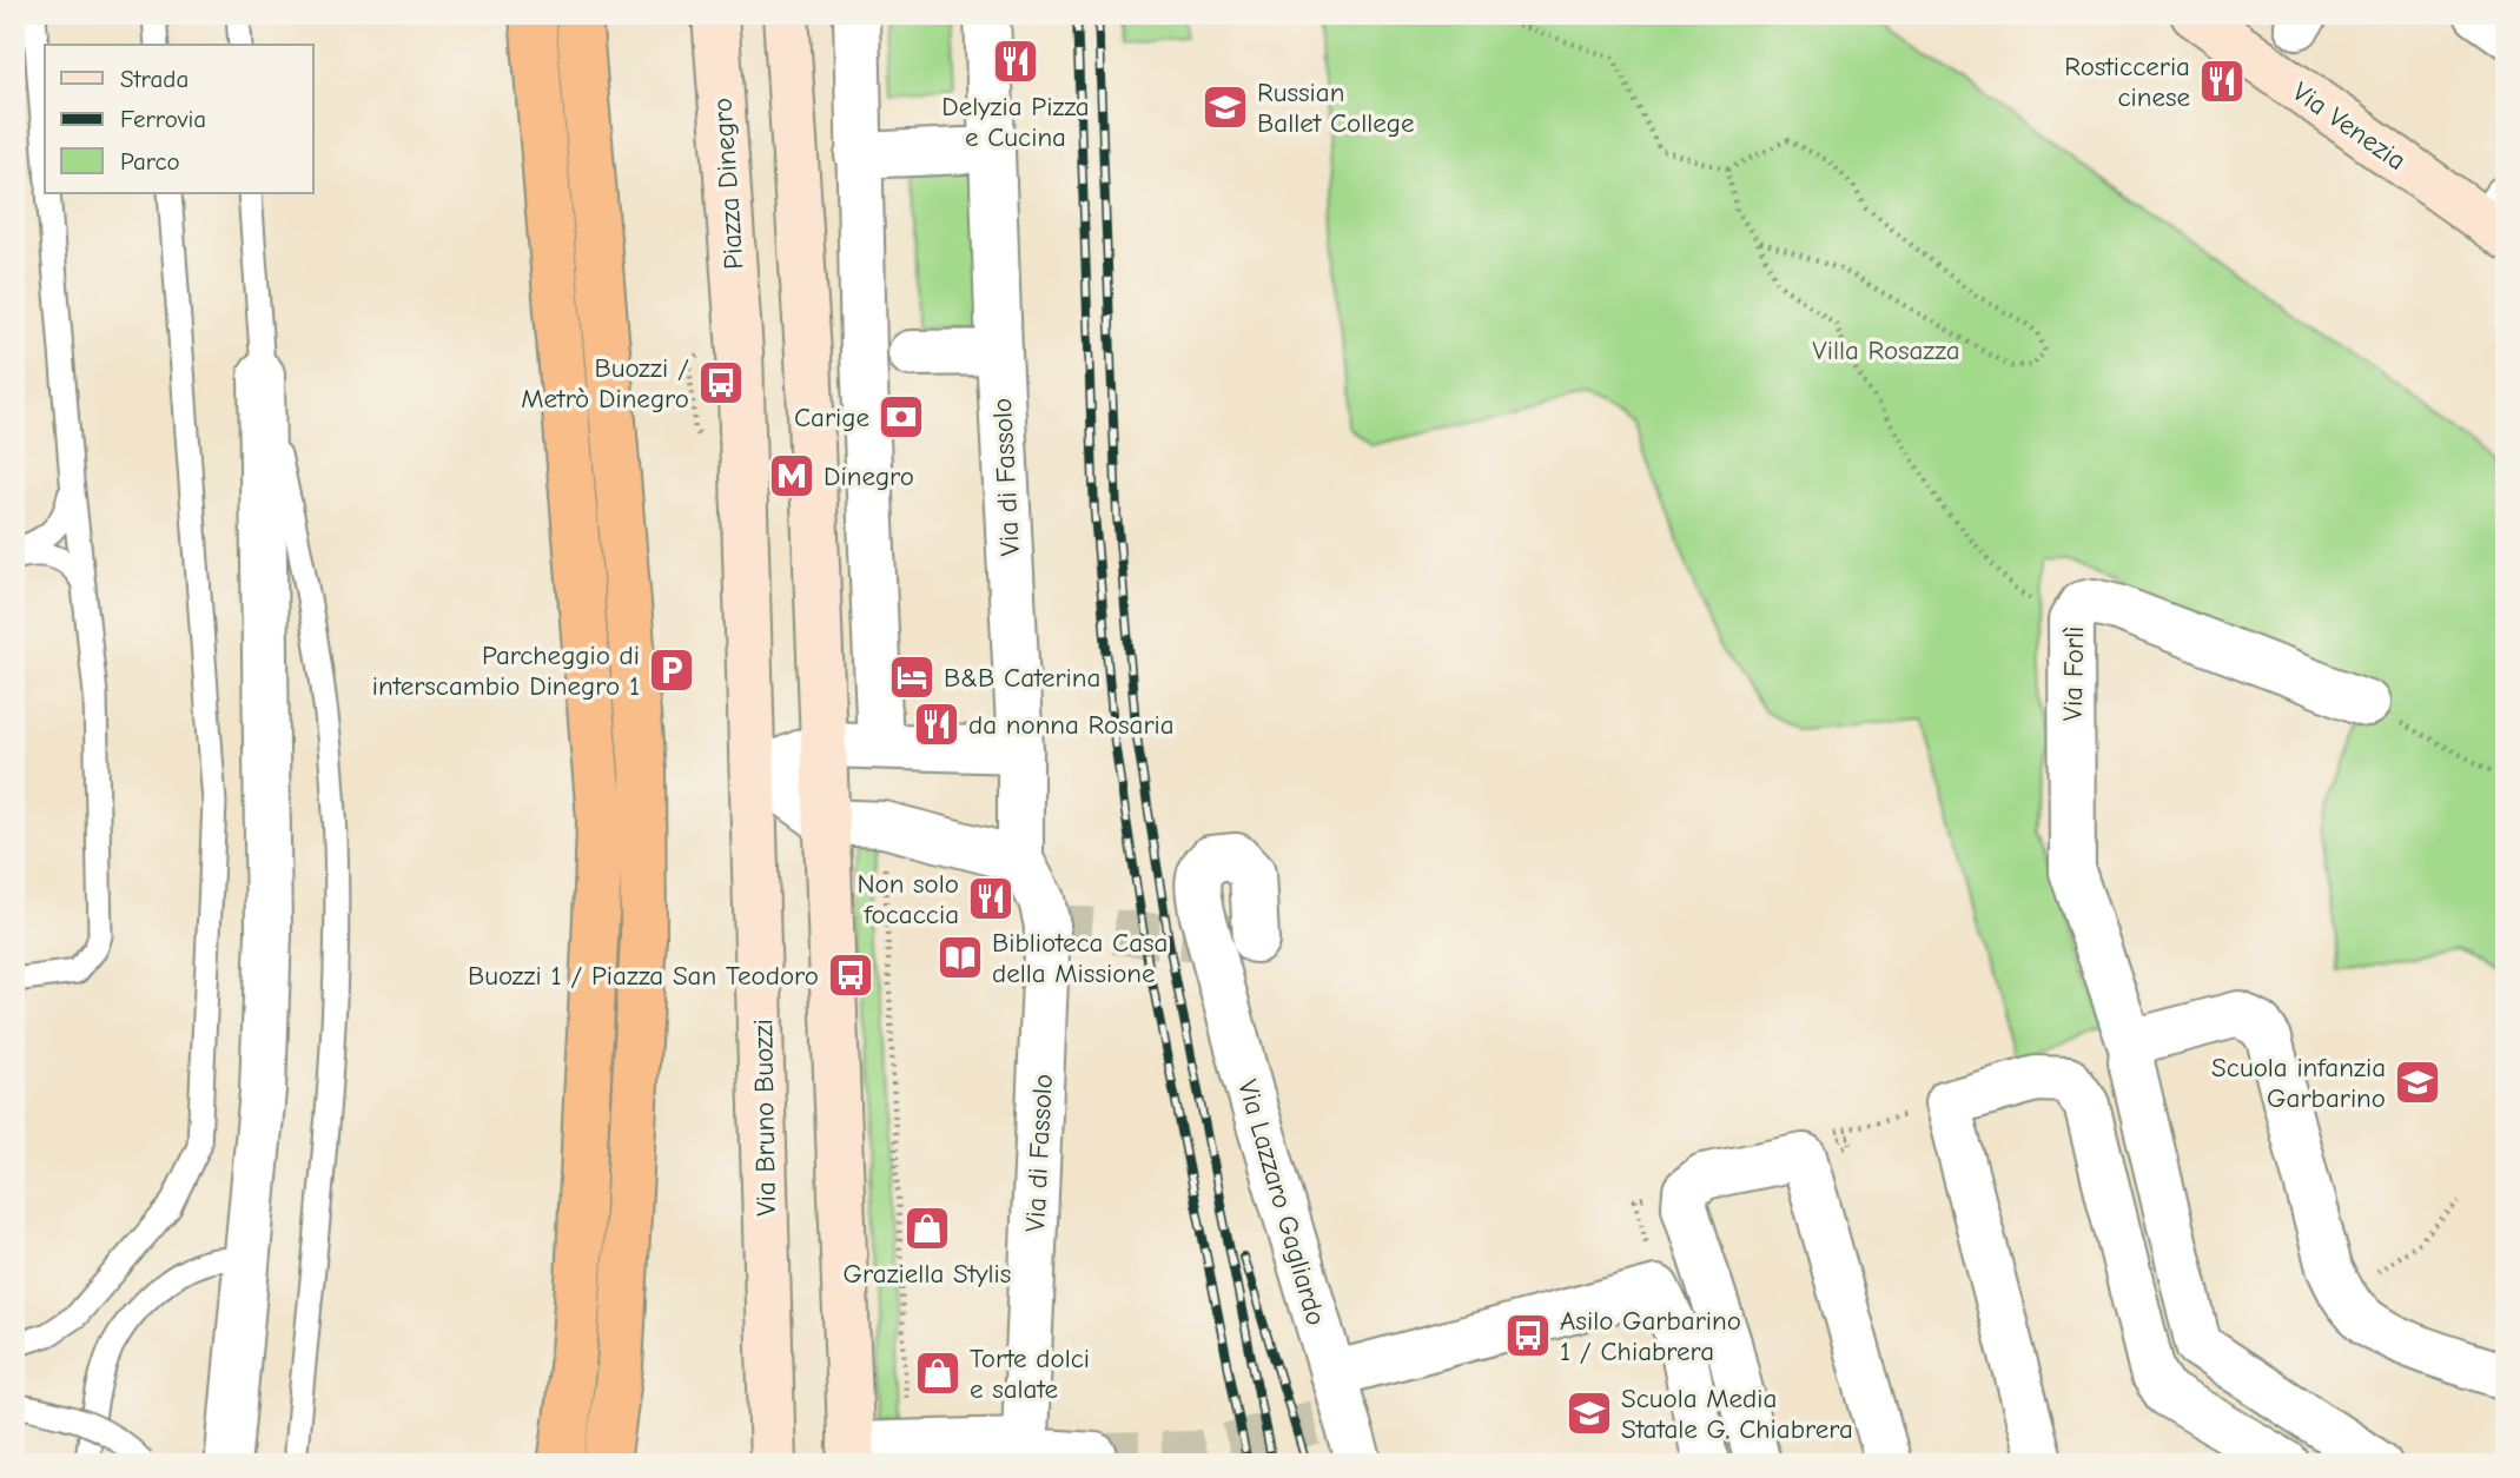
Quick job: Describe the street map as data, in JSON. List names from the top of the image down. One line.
{"streets":{"main road":["Via Venezia","Piazza Dinegro","Via Bruno Buozzi"],"street":["Via di Fassolo","Via Forlì","Via Lazzaro Gagliardo"]},"crossings":[["Piazza Dinegro","Via Bruno Buozzi"]],"parks":["Villa Rosazza"],"places":{"restaurant":["Delyzia Pizza e Cucina","Rosticceria cinese","da nonna Rosaria","Non solo focaccia"],"school or university":["Russian Ballet College","Scuola infanzia Garbarino","Scuola Media Statale G. Chiabrera"],"bus stop":["Buozzi / Metrò Dinegro","Buozzi 1 / Piazza San Teodoro","Asilo Garbarino 1 / Chiabrera"],"bank":["Carige"],"metro station":["Dinegro"],"parking":["Parcheggio di interscambio Dinegro 1"],"hotel":["B&B Caterina"],"library":["Biblioteca Casa della Missione"],"shop":["Graziella Stylis","Torte dolci e salate"]},"legend":["Strada","Ferrovia","Parco"]}
